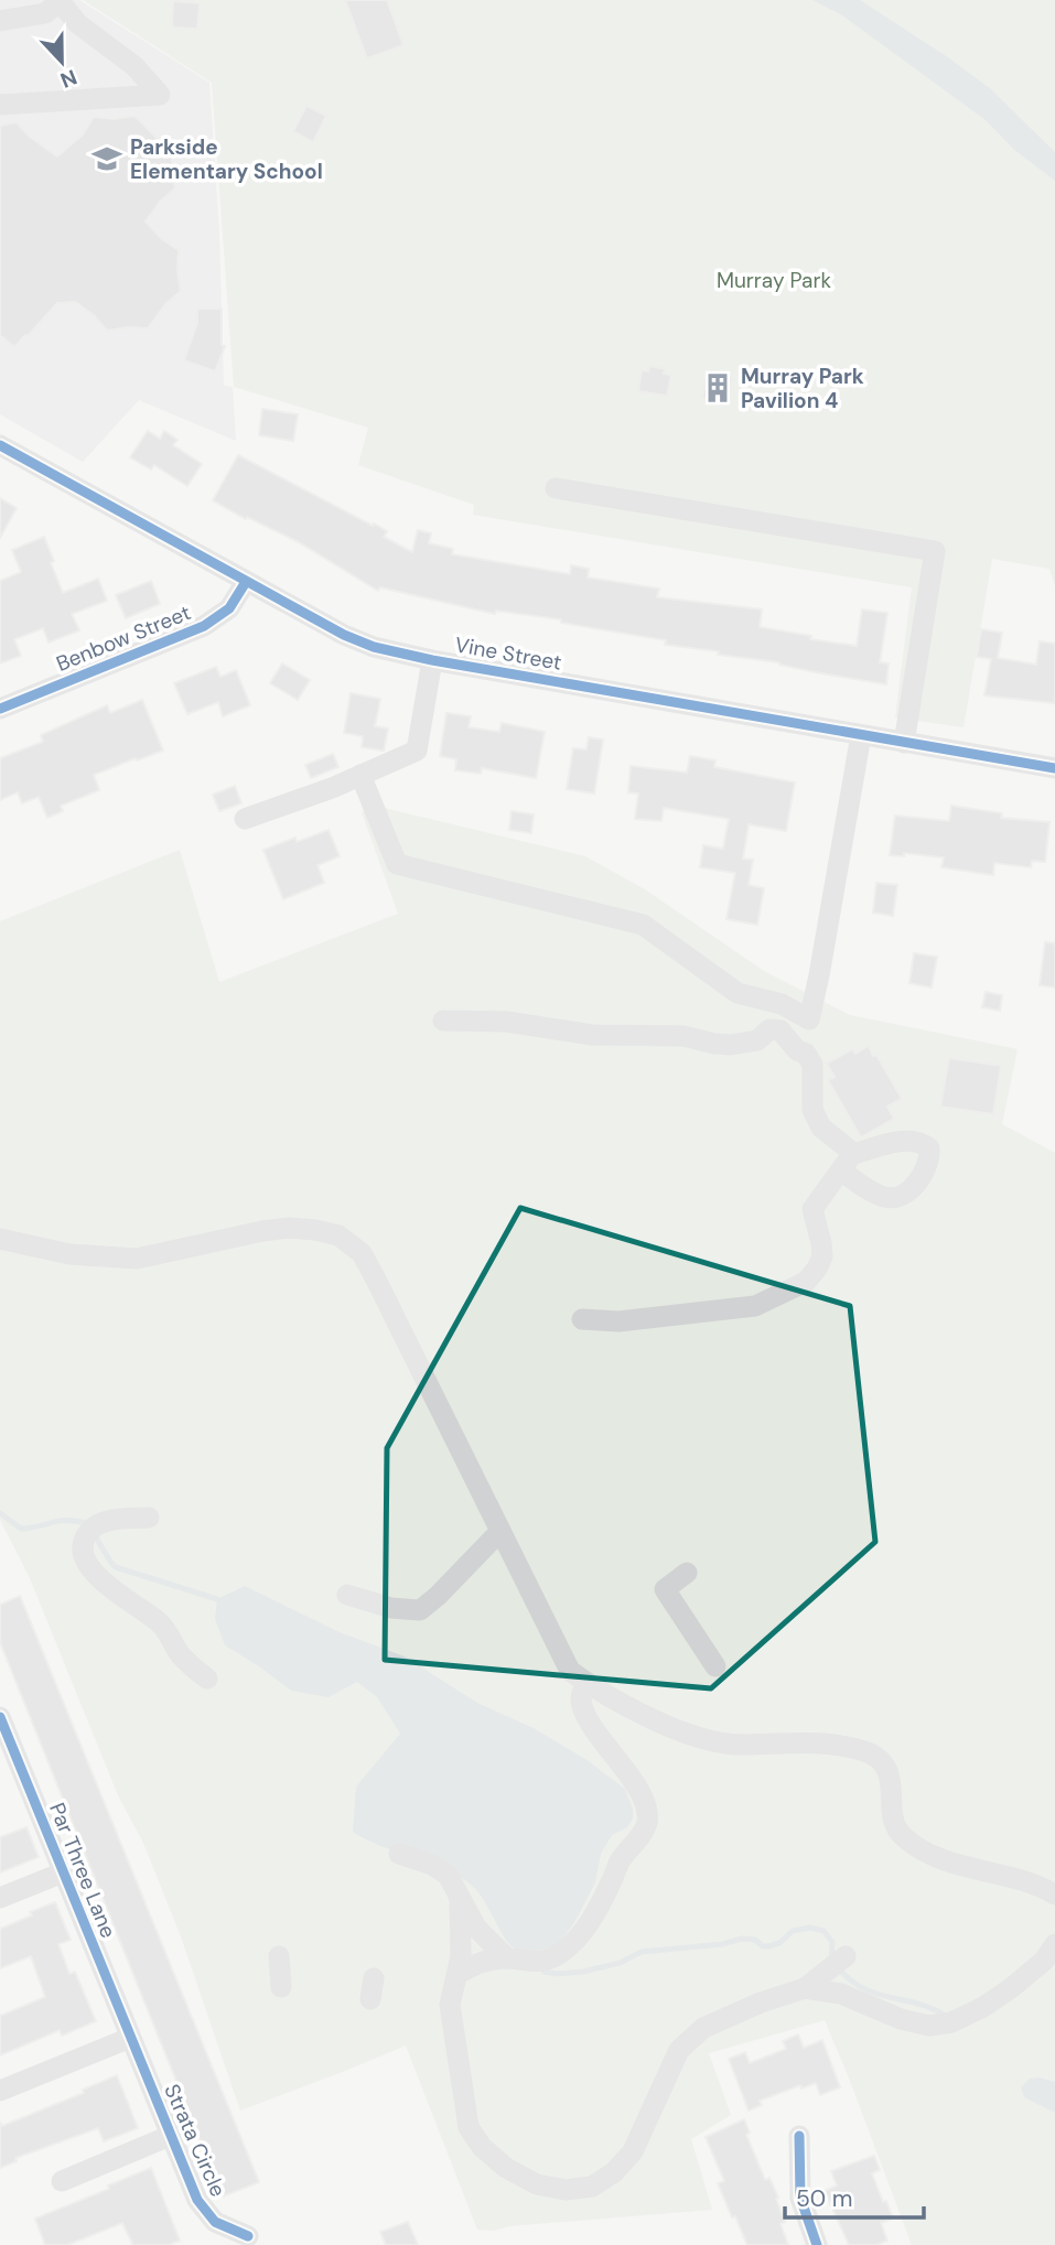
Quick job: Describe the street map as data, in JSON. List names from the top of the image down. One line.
{"streets":{"street":["Benbow Street","Vine Street","Par Three Lane","Strata Circle"]},"crossings":[["Benbow Street","Vine Street"],["Par Three Lane","Strata Circle"]],"parks":["Murray Park"],"places":{"school or university":["Parkside Elementary School"],"building":["Murray Park Pavilion 4"]},"scale_bar":"50 m","north":"bottom"}
